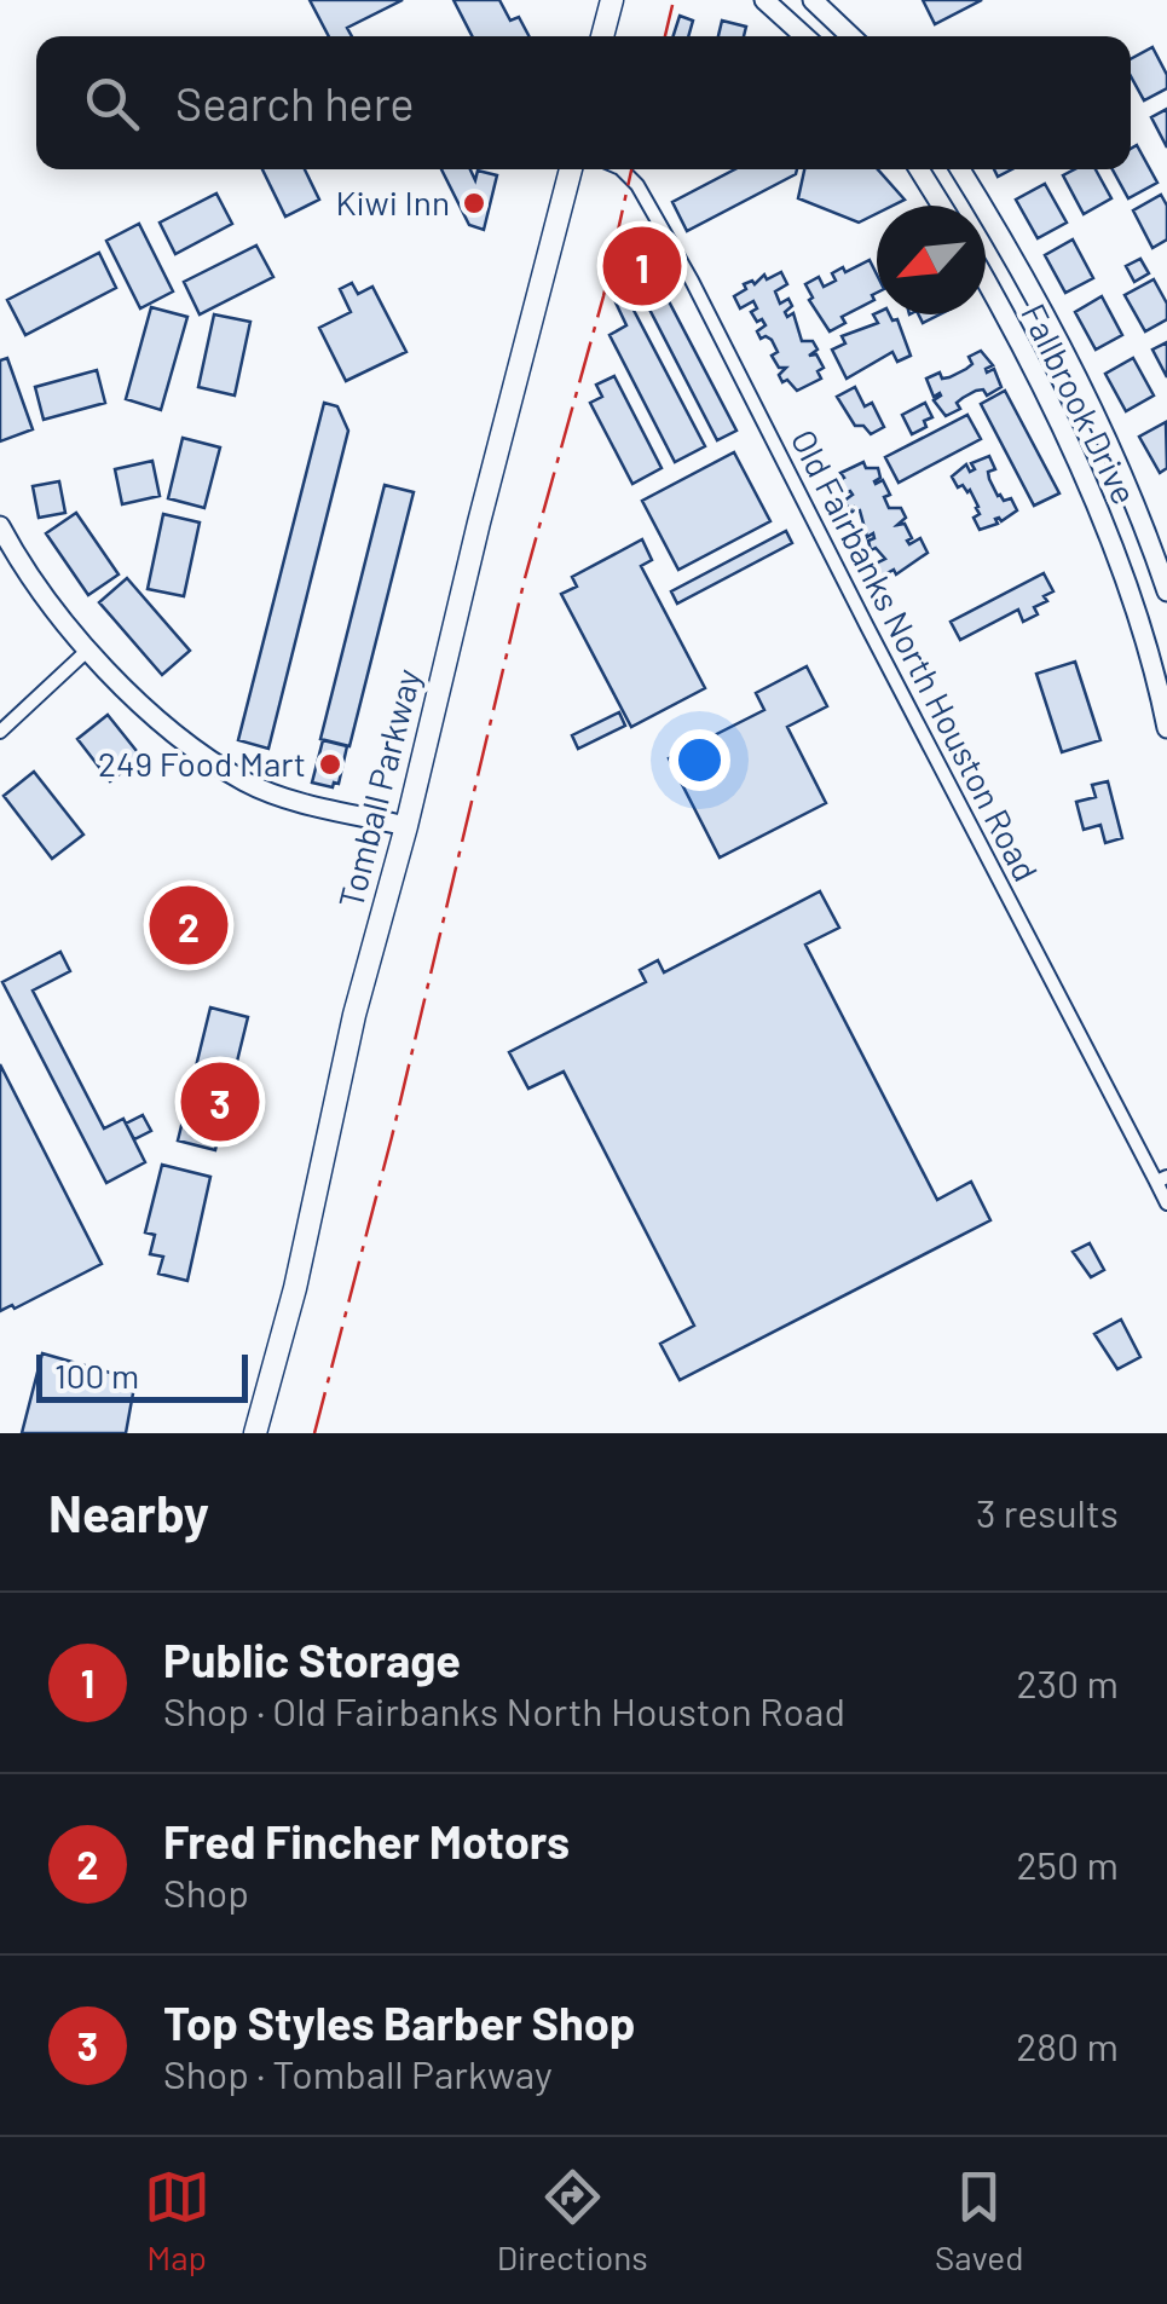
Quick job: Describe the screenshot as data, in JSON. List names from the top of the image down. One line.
{"streets":{"main road":["Fallbrook Drive","Tomball Parkway"],"street":["Old Fairbanks North Houston Road"]},"places":["Kiwi Inn","249 Food Mart"],"scale_bar":"100 m","north":"bottom left","page":{"search":"Search here","pins":["1","2","3"],"scale":"100 m","heading":["Nearby","3 results"],"list":[{"mark":"1","name":"Public Storage","note":"Shop · Old Fairbanks North Houston Road","value":"230 m"},{"mark":"2","name":"Fred Fincher Motors","note":"Shop","value":"250 m"},{"mark":"3","name":"Top Styles Barber Shop","note":"Shop · Tomball Parkway","value":"280 m"}],"nav":["Map","Directions","Saved"]}}
